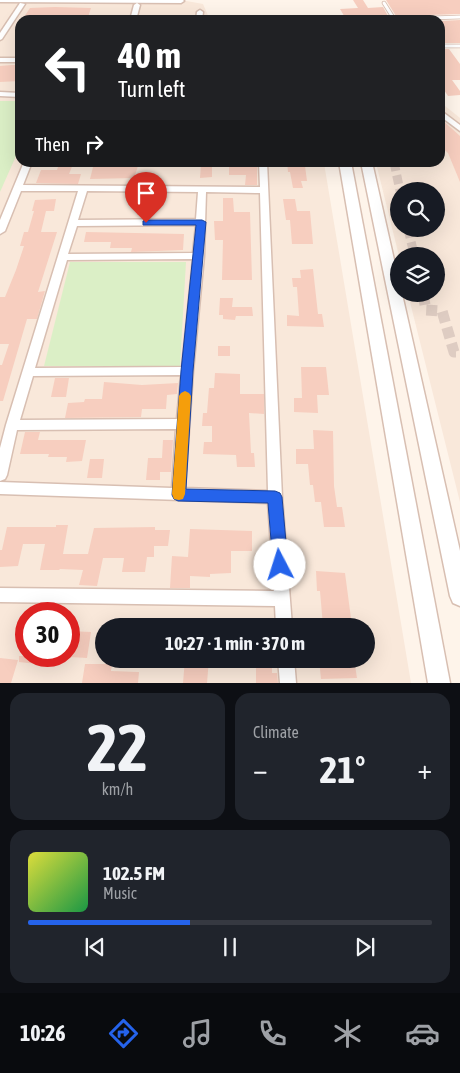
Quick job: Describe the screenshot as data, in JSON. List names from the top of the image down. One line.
{"page":{"turn":["40 m","Turn left"],"then":"Then","limit":"30","trip":"10:27 · 1 min · 370 m","tile":[["22","km/h"],"Climate"],"heat":["−","21°","+"],"song":["102.5 FM","Music"],"tabs":"10:26"}}
